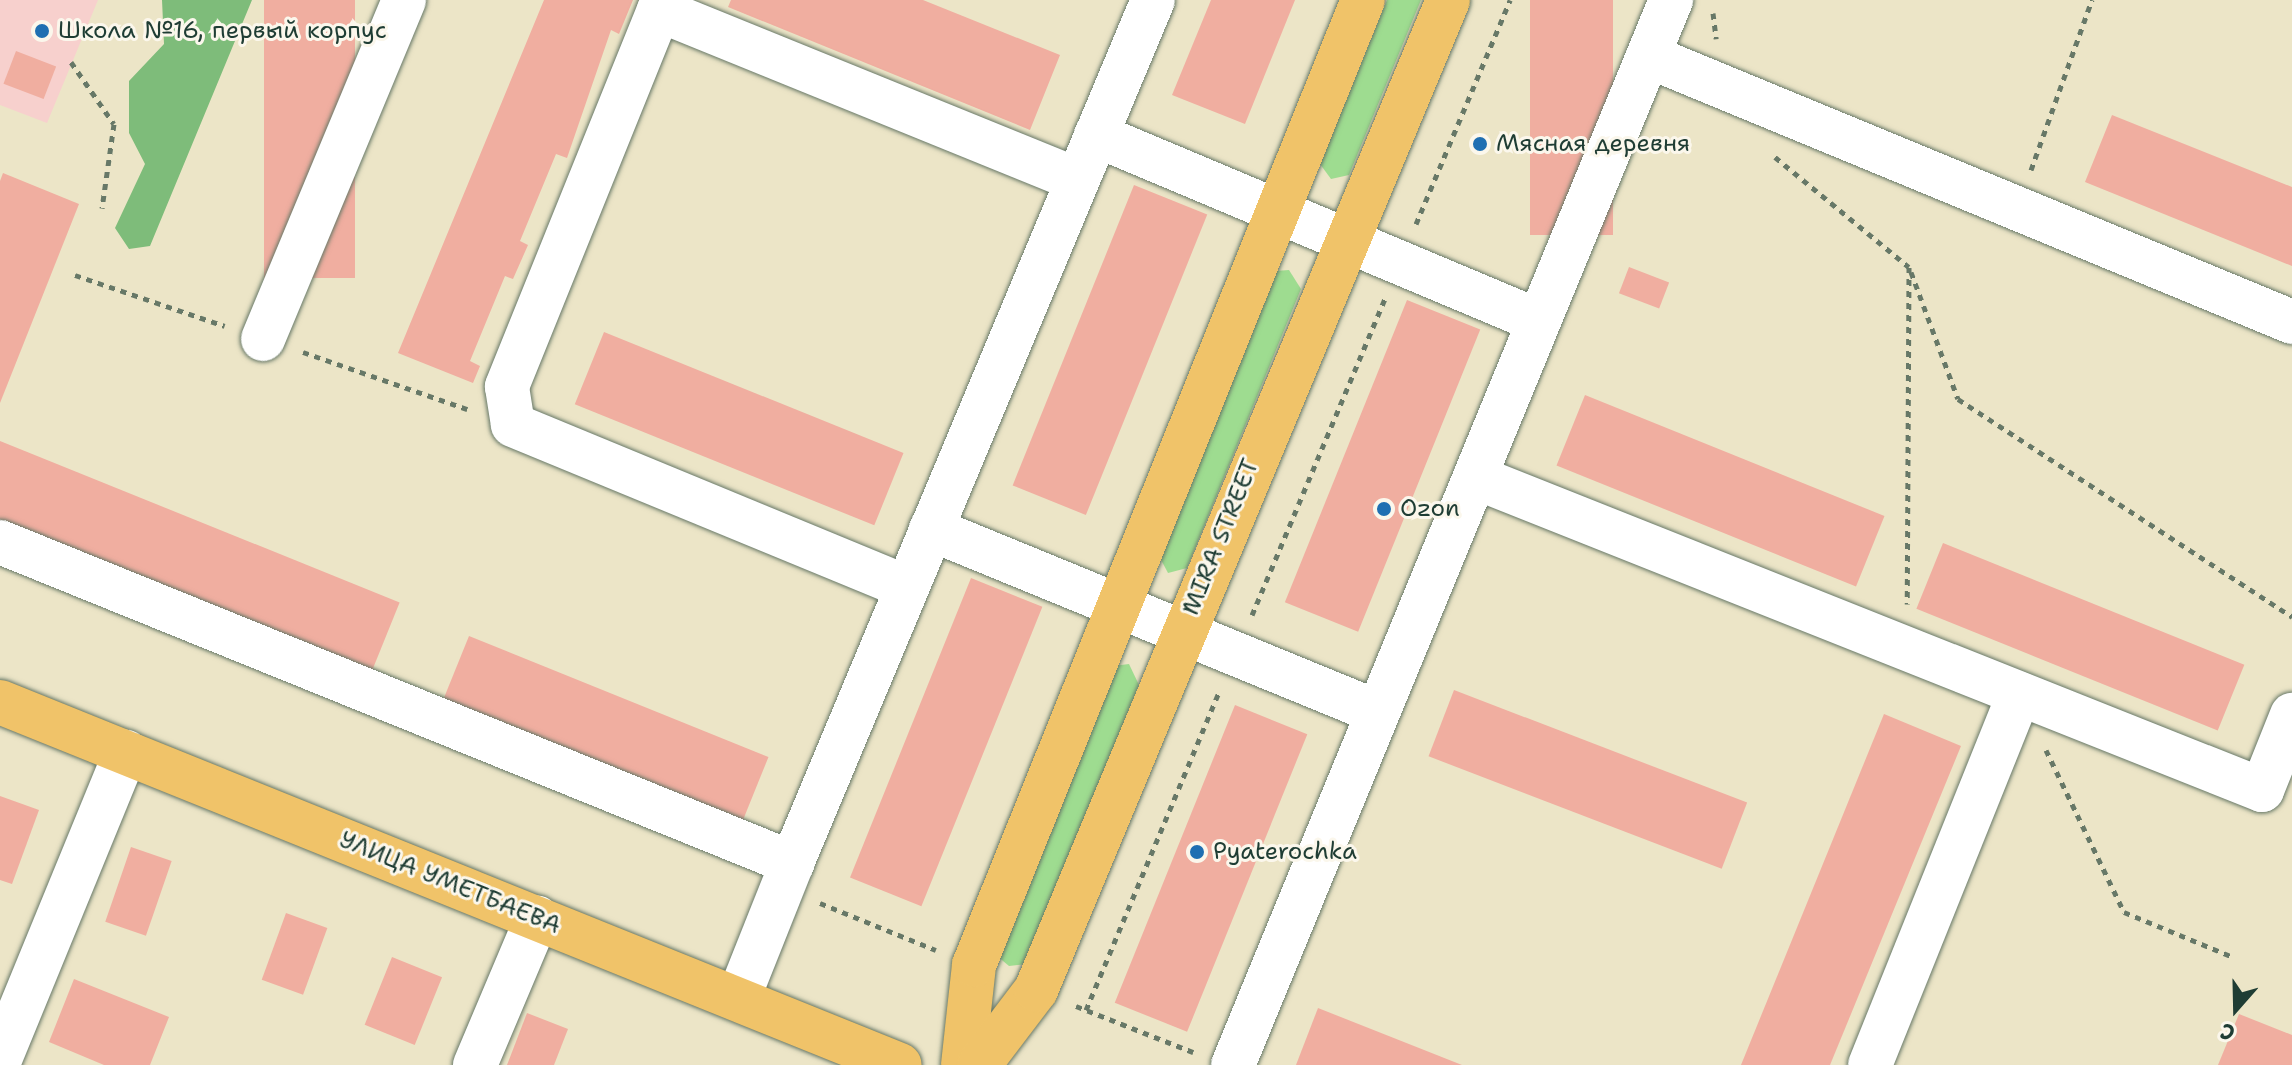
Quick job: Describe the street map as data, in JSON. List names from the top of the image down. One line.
{"streets":{"main road":["MIRA STREET","УЛИЦА УМЕТБАЕВА"]},"places":["Школа №16, первый корпус","Мясная деревня","Ozon","Pyaterochka"],"north":"bottom"}
